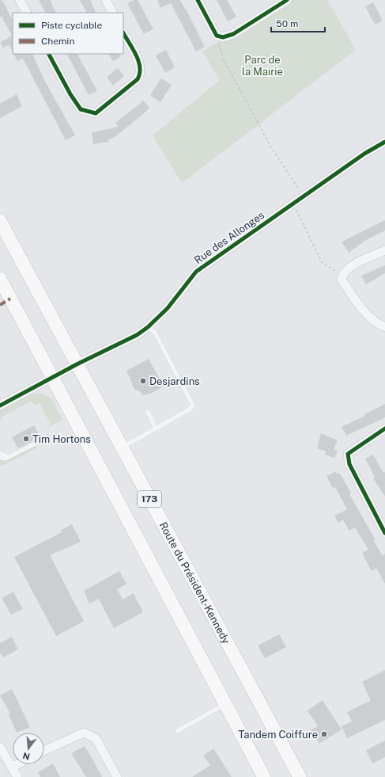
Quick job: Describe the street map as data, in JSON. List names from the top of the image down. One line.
{"streets":{"main road":["173","Route du Président-Kennedy"],"street":["Rue des Allonges"]},"crossings":[["Rue des Allonges","173"],["Rue des Allonges","Route du Président-Kennedy"]],"parks":["Parc de la Mairie"],"places":["Desjardins","Tim Hortons","Tandem Coiffure"],"legend":["Piste cyclable","Chemin"],"scale_bar":"50 m","north":"bottom"}
